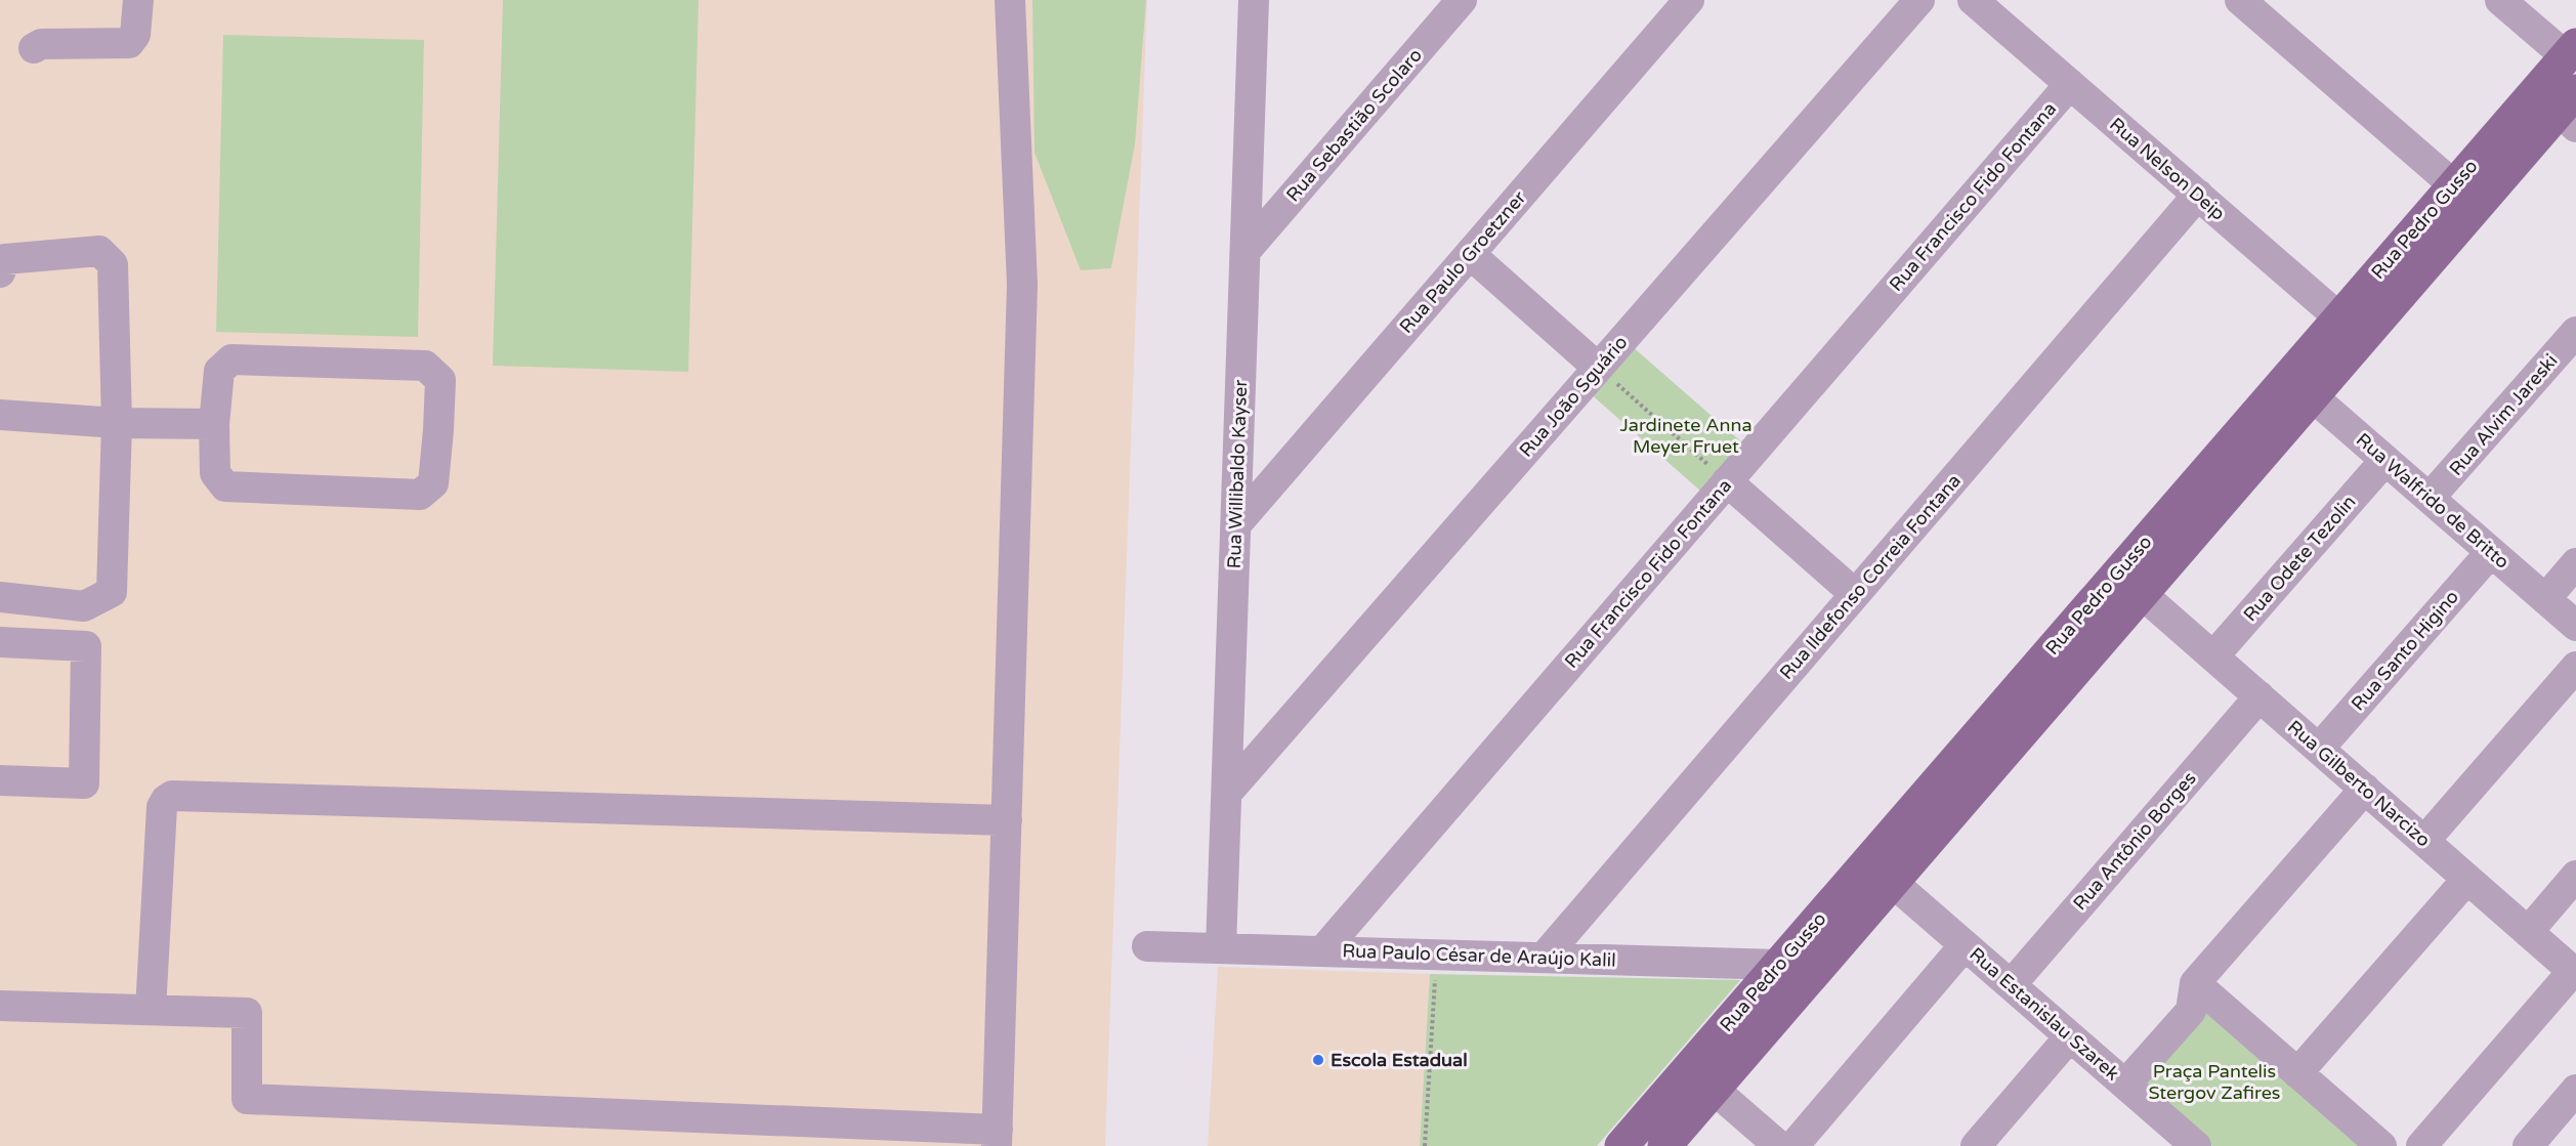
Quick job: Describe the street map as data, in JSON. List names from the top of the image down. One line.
{"streets":{"main road":["Rua Pedro Gusso"],"street":["Rua Sebastião Scolaro","Rua Nelson Deip","Rua Francisco Fido Fontana","Rua Paulo Groetzner","Rua João Sguário","Rua Alvim Jareski","Rua Willibaldo Kayser","Rua Walfrido de Britto","Rua Odete Tezolin","Rua Ildefonso Correia Fontana","Rua Santo Higino","Rua Gilberto Narcizo","Rua Antônio Borges","Rua Paulo César de Araújo Kalil","Rua Estanislau Szarek"]},"crossings":[["Rua Sebastião Scolaro","Rua Willibaldo Kayser"],["Rua Nelson Deip","Rua Francisco Fido Fontana"],["Rua Nelson Deip","Rua Pedro Gusso"],["Rua Nelson Deip","Rua Ildefonso Correia Fontana"],["Rua Francisco Fido Fontana","Rua Paulo César de Araújo Kalil"],["Rua Pedro Gusso","Rua Walfrido de Britto"],["Rua Pedro Gusso","Rua Gilberto Narcizo"],["Rua Pedro Gusso","Rua Paulo César de Araújo Kalil"],["Rua Pedro Gusso","Rua Estanislau Szarek"],["Rua Paulo Groetzner","Rua Willibaldo Kayser"],["Rua João Sguário","Rua Willibaldo Kayser"],["Rua Alvim Jareski","Rua Walfrido de Britto"],["Rua Willibaldo Kayser","Rua Paulo César de Araújo Kalil"],["Rua Walfrido de Britto","Rua Odete Tezolin"],["Rua Walfrido de Britto","Rua Santo Higino"],["Rua Odete Tezolin","Rua Gilberto Narcizo"],["Rua Ildefonso Correia Fontana","Rua Paulo César de Araújo Kalil"],["Rua Santo Higino","Rua Gilberto Narcizo"],["Rua Gilberto Narcizo","Rua Antônio Borges"],["Rua Antônio Borges","Rua Estanislau Szarek"]],"parks":["Jardinete Anna Meyer Fruet","Praça Pantelis Stergov Zafires"],"places":["Escola Estadual"]}
